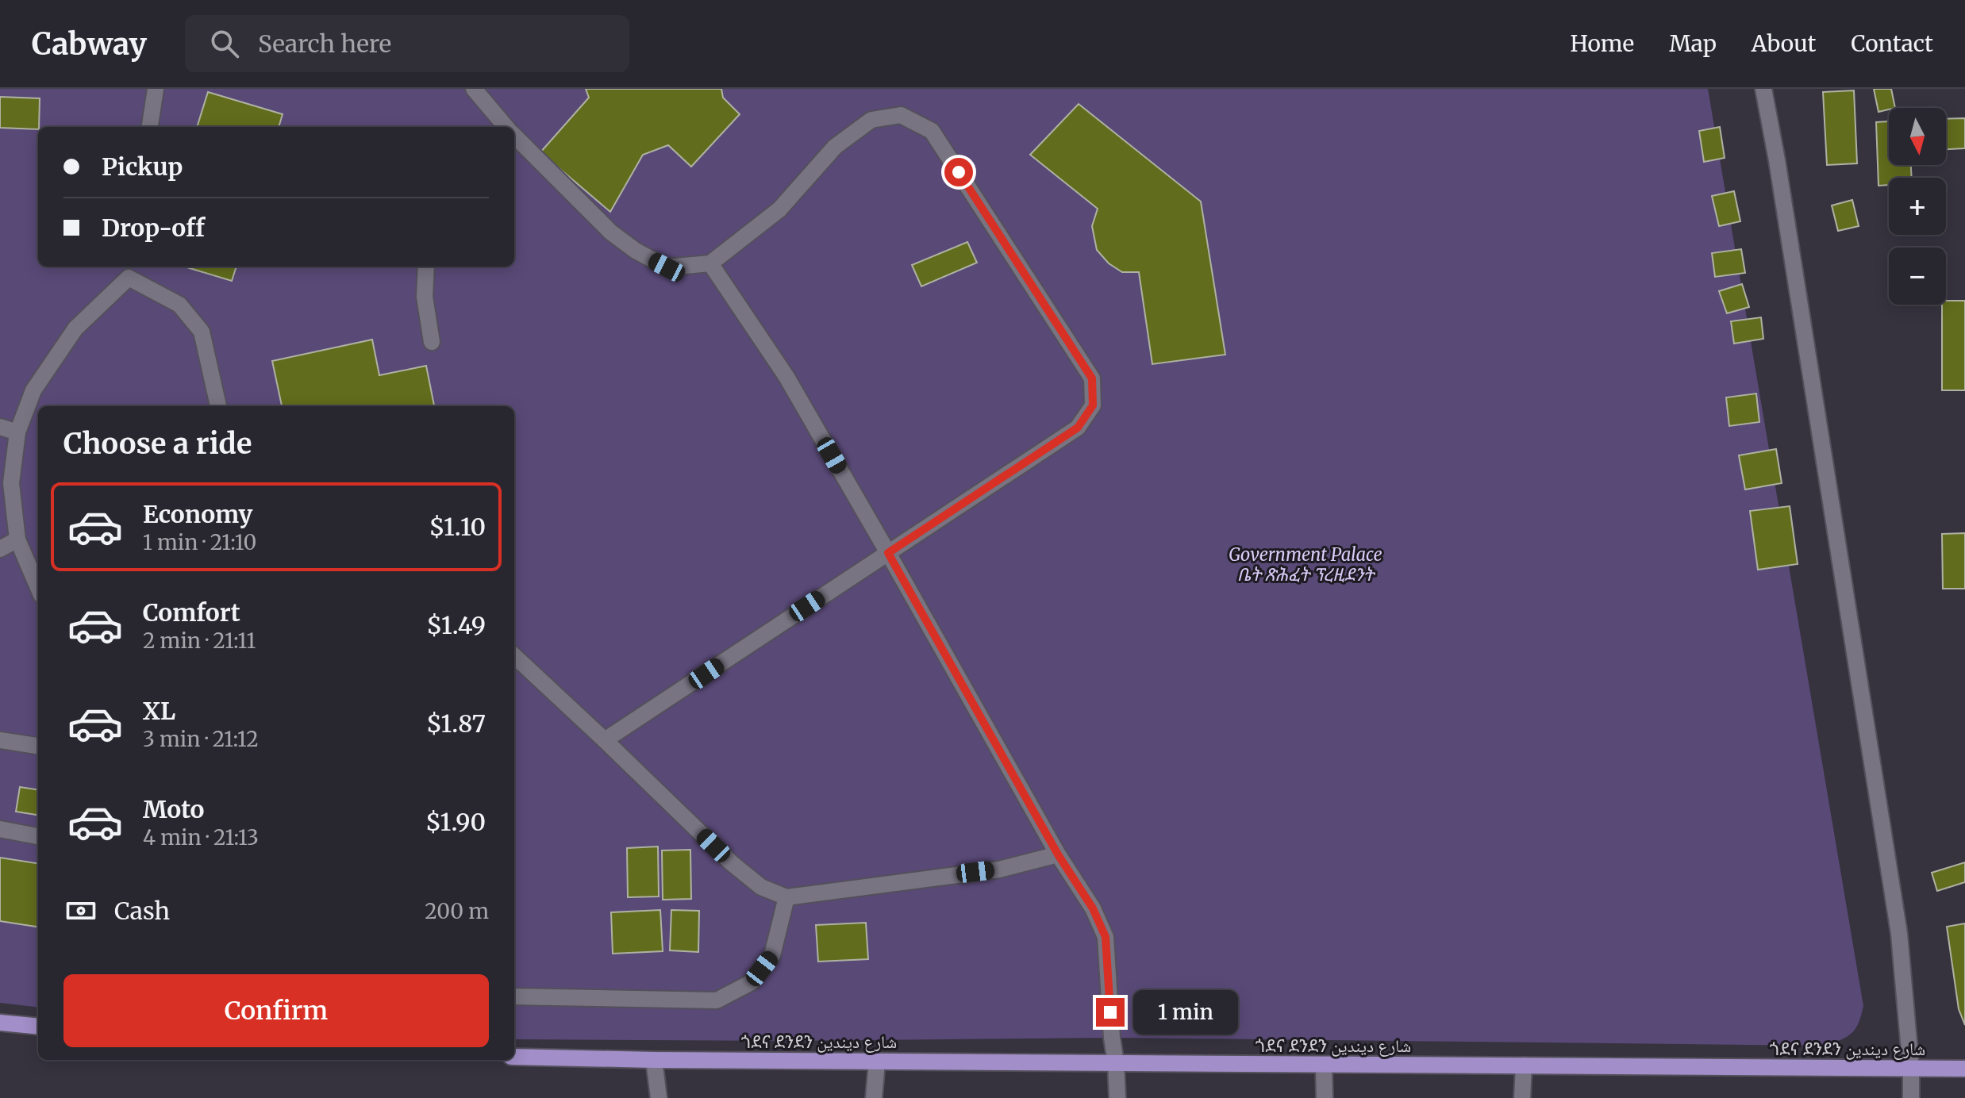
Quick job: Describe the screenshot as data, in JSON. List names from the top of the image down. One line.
{"streets":{"main road":["ጎደና ደንደን شارع ديندين"]},"parks":["Government Palace ቤት ጽሕፈት ፕረዚደንት"],"north":"bottom","page":{"header":"Cabway","search":"Search here","nav":["Home","Map","About","Contact"],"map_buttons":["+","−"],"banner":["Pickup","Drop-off"],"heading":"Choose a ride","list":[{"name":"Economy","note":"1 min · 21:10","value":"$1.10"},{"name":"Comfort","note":"2 min · 21:11","value":"$1.49"},{"name":"XL","note":"3 min · 21:12","value":"$1.87"},{"name":"Moto","note":"4 min · 21:13","value":"$1.90"}],"pay":["Cash","200 m"],"buttons":"Confirm","bubble":"1 min"}}
